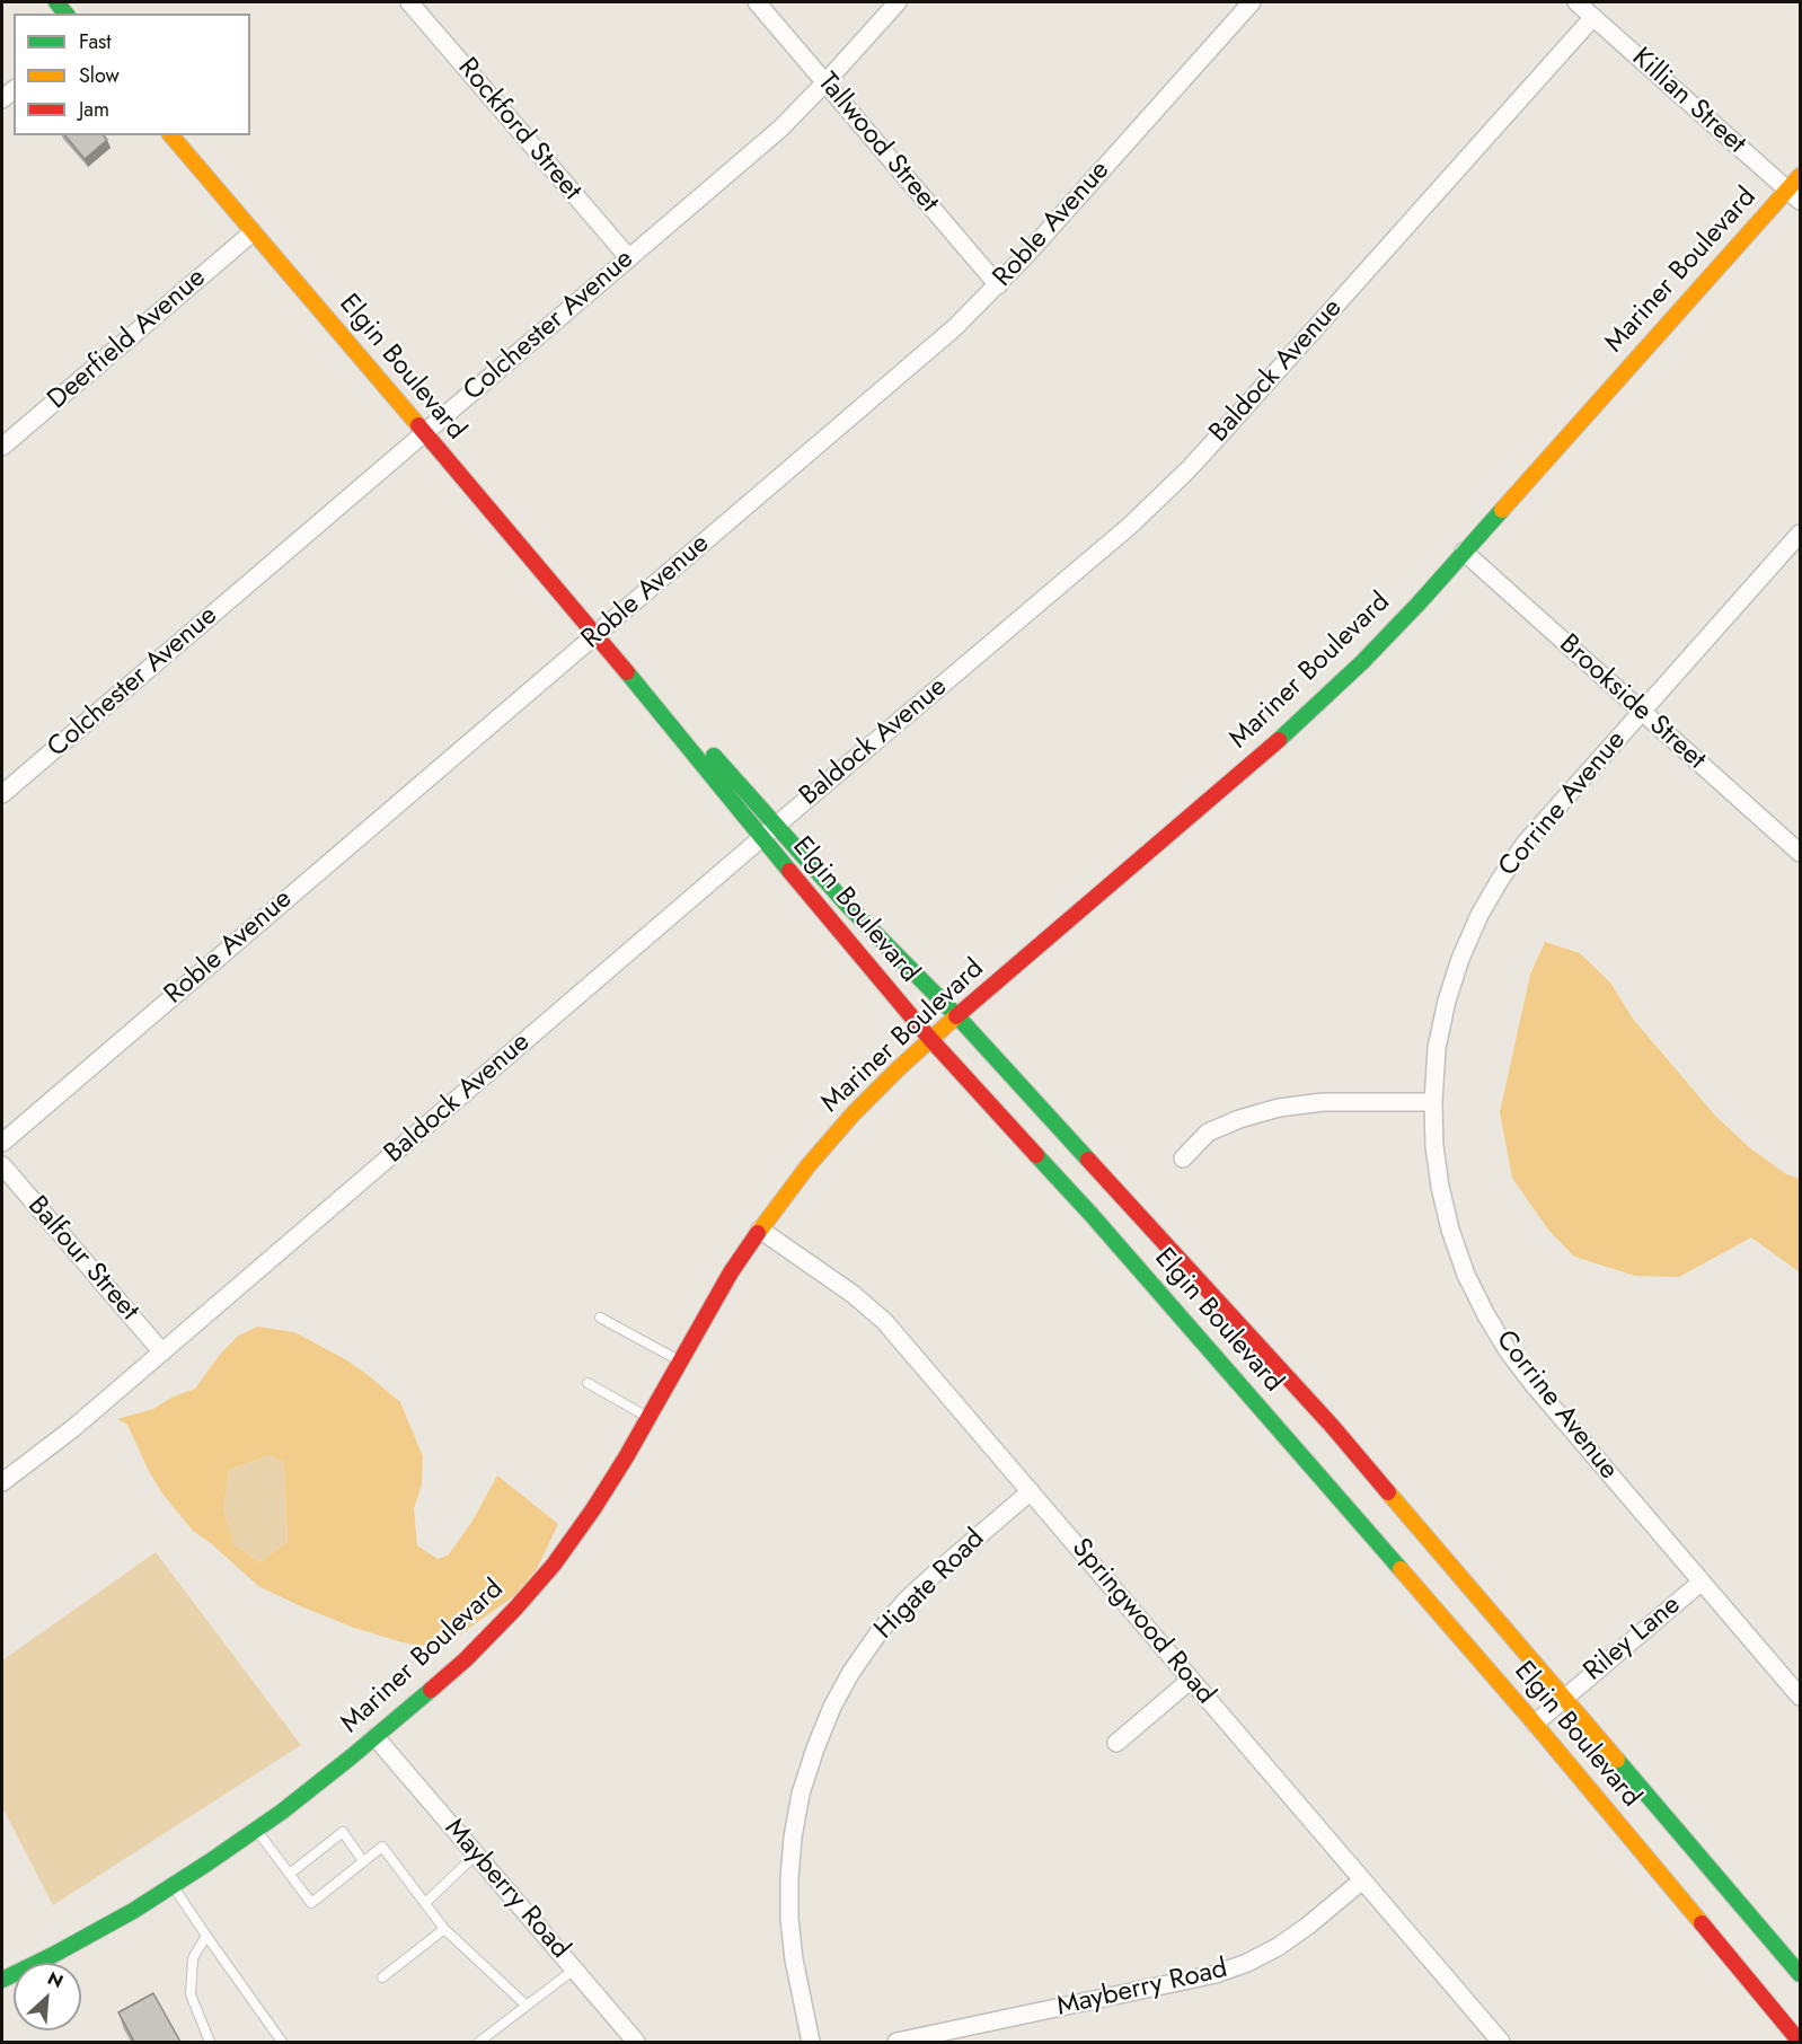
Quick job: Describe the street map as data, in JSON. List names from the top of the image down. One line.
{"streets":{"main road":["Mariner Boulevard","Elgin Boulevard"],"street":["Killian Street","Rockford Street","Tallwood Street","Roble Avenue","Colchester Avenue","Deerfield Avenue","Baldock Avenue","Brookside Street","Corrine Avenue","Balfour Street","Higate Road","Springwood Road","Riley Lane","Mayberry Road"]},"crossings":[["Killian Street","Mariner Boulevard"],["Killian Street","Baldock Avenue"],["Rockford Street","Colchester Avenue"],["Tallwood Street","Roble Avenue"],["Tallwood Street","Colchester Avenue"],["Roble Avenue","Elgin Boulevard"],["Mariner Boulevard","Elgin Boulevard"],["Mariner Boulevard","Brookside Street"],["Mariner Boulevard","Springwood Road"],["Mariner Boulevard","Mayberry Road"],["Colchester Avenue","Elgin Boulevard"],["Deerfield Avenue","Elgin Boulevard"],["Elgin Boulevard","Baldock Avenue"],["Elgin Boulevard","Riley Lane"],["Baldock Avenue","Balfour Street"],["Brookside Street","Corrine Avenue"],["Corrine Avenue","Riley Lane"],["Higate Road","Springwood Road"],["Springwood Road","Mayberry Road"]],"legend":["Fast","Slow","Jam"],"north":"top right"}
